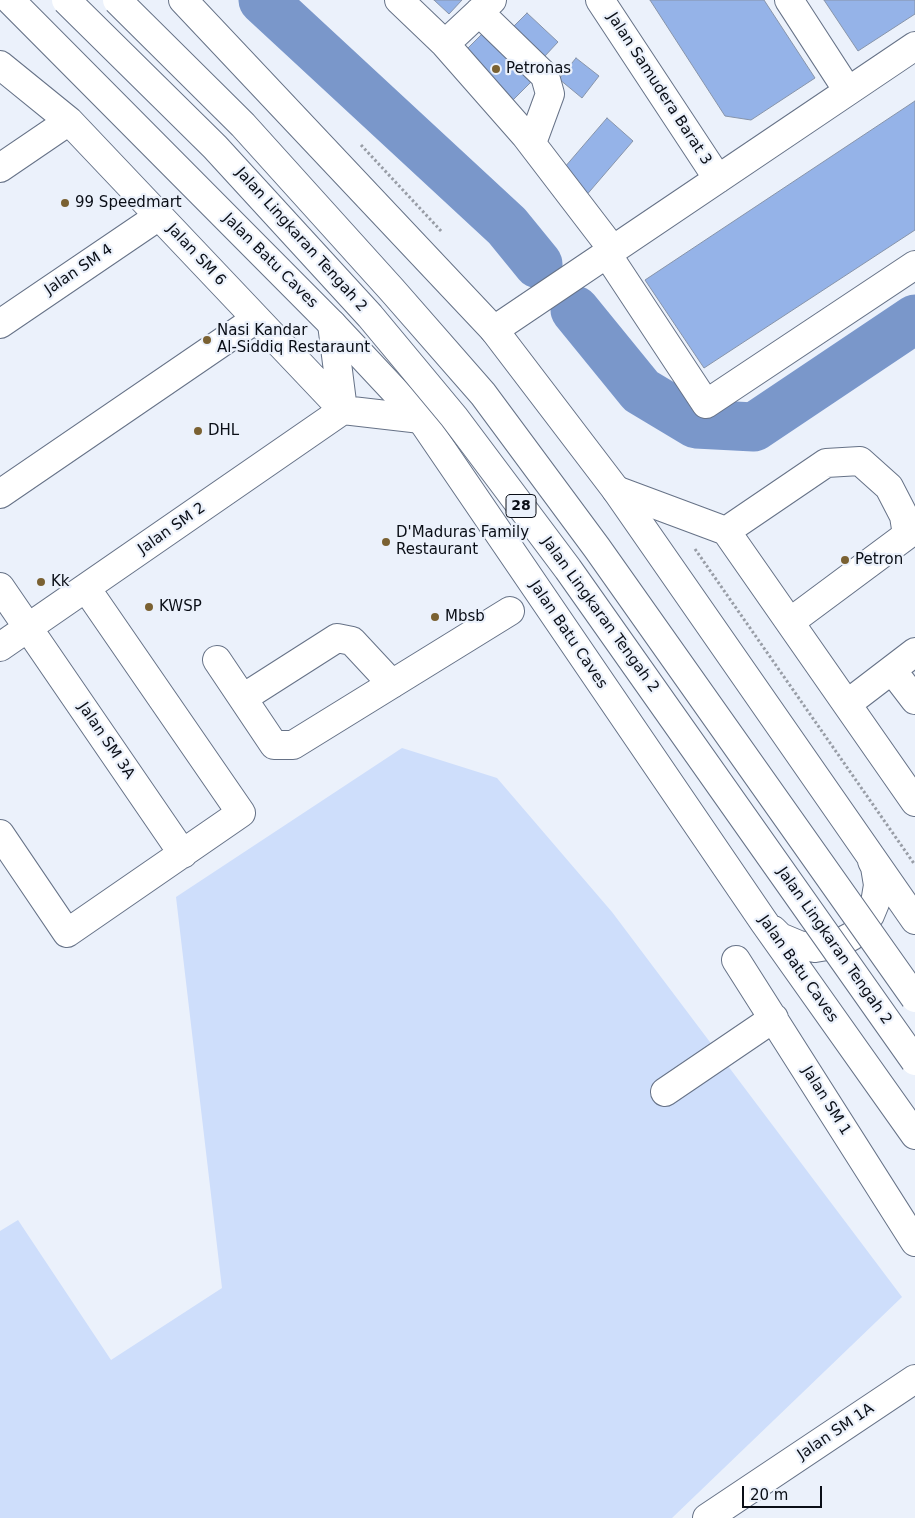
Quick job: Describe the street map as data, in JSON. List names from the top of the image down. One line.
{"streets":{"main road":["Jalan Samudera Barat 3","Jalan Lingkaran Tengah 2","Jalan SM 6","Jalan Batu Caves","Jalan SM 4","28","Jalan SM 2","Jalan SM 3A","Jalan SM 1","Jalan SM 1A"]},"crossings":[["Jalan SM 6","Jalan SM 4"],["Jalan SM 6","Jalan SM 2"],["Jalan SM 2","Jalan SM 3A"]],"places":["Petronas","99 Speedmart","Nasi Kandar Al-Siddiq Restaraunt","DHL","D'Maduras Family Restaurant","Petron","Kk","KWSP","Mbsb"],"scale_bar":"20 m"}
